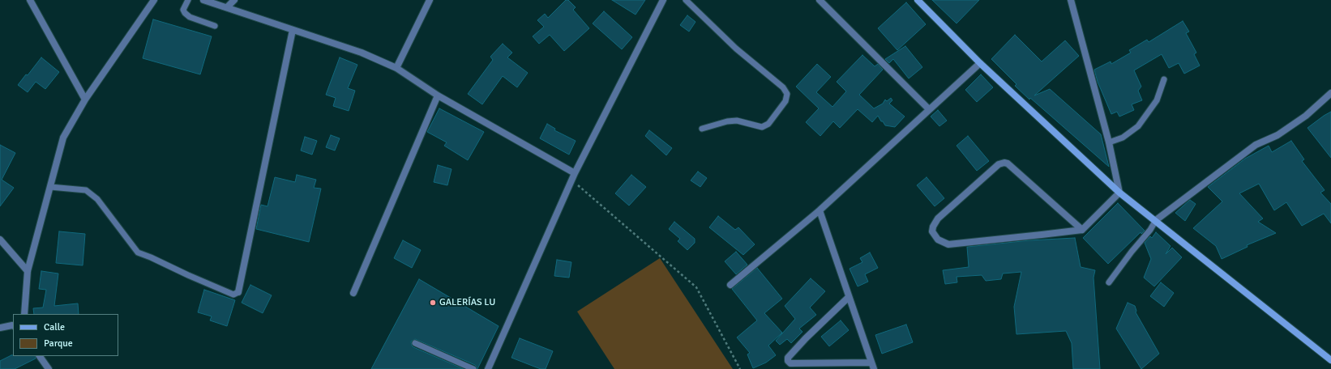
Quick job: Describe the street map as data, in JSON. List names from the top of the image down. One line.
{"places":["GALERÍAS LU"],"legend":["Calle","Parque"]}
